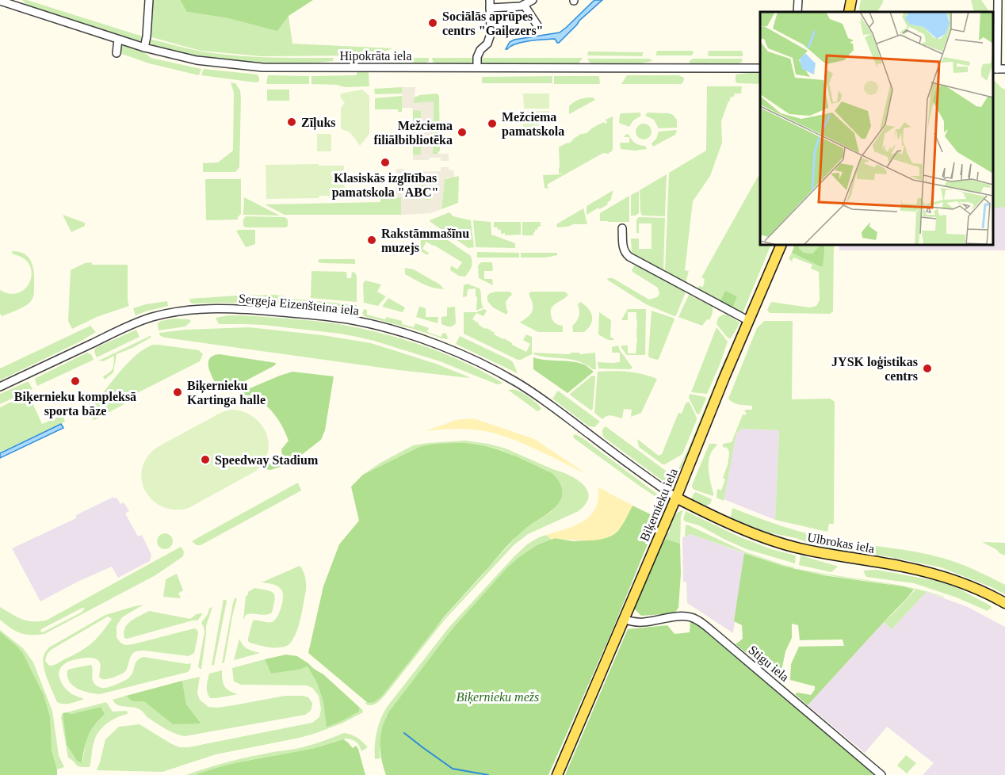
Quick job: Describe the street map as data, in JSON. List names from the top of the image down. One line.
{"streets":{"main road":["Biķernieku iela","Ulbrokas iela"],"street":["Hipokrāta iela","Sergeja Eizenšteina iela","Stigu iela"]},"crossings":[["Sergeja Eizenšteina iela","Biķernieku iela"],["Sergeja Eizenšteina iela","Ulbrokas iela"],["Biķernieku iela","Ulbrokas iela"],["Biķernieku iela","Stigu iela"]],"parks":["Biķernieku mežs"],"places":["Sociālās aprūpes centrs \"Gaiļezers\"","Zīļuks","Mežciema pamatskola","Mežciema filiālbibliotēka","Klasiskās izglītības pamatskola \"ABC\"","Rakstāmmašīnu muzejs","JYSK loģistikas centrs","Biķernieku kompleksā sporta bāze","Biķernieku Kartinga halle","Speedway Stadium"]}
